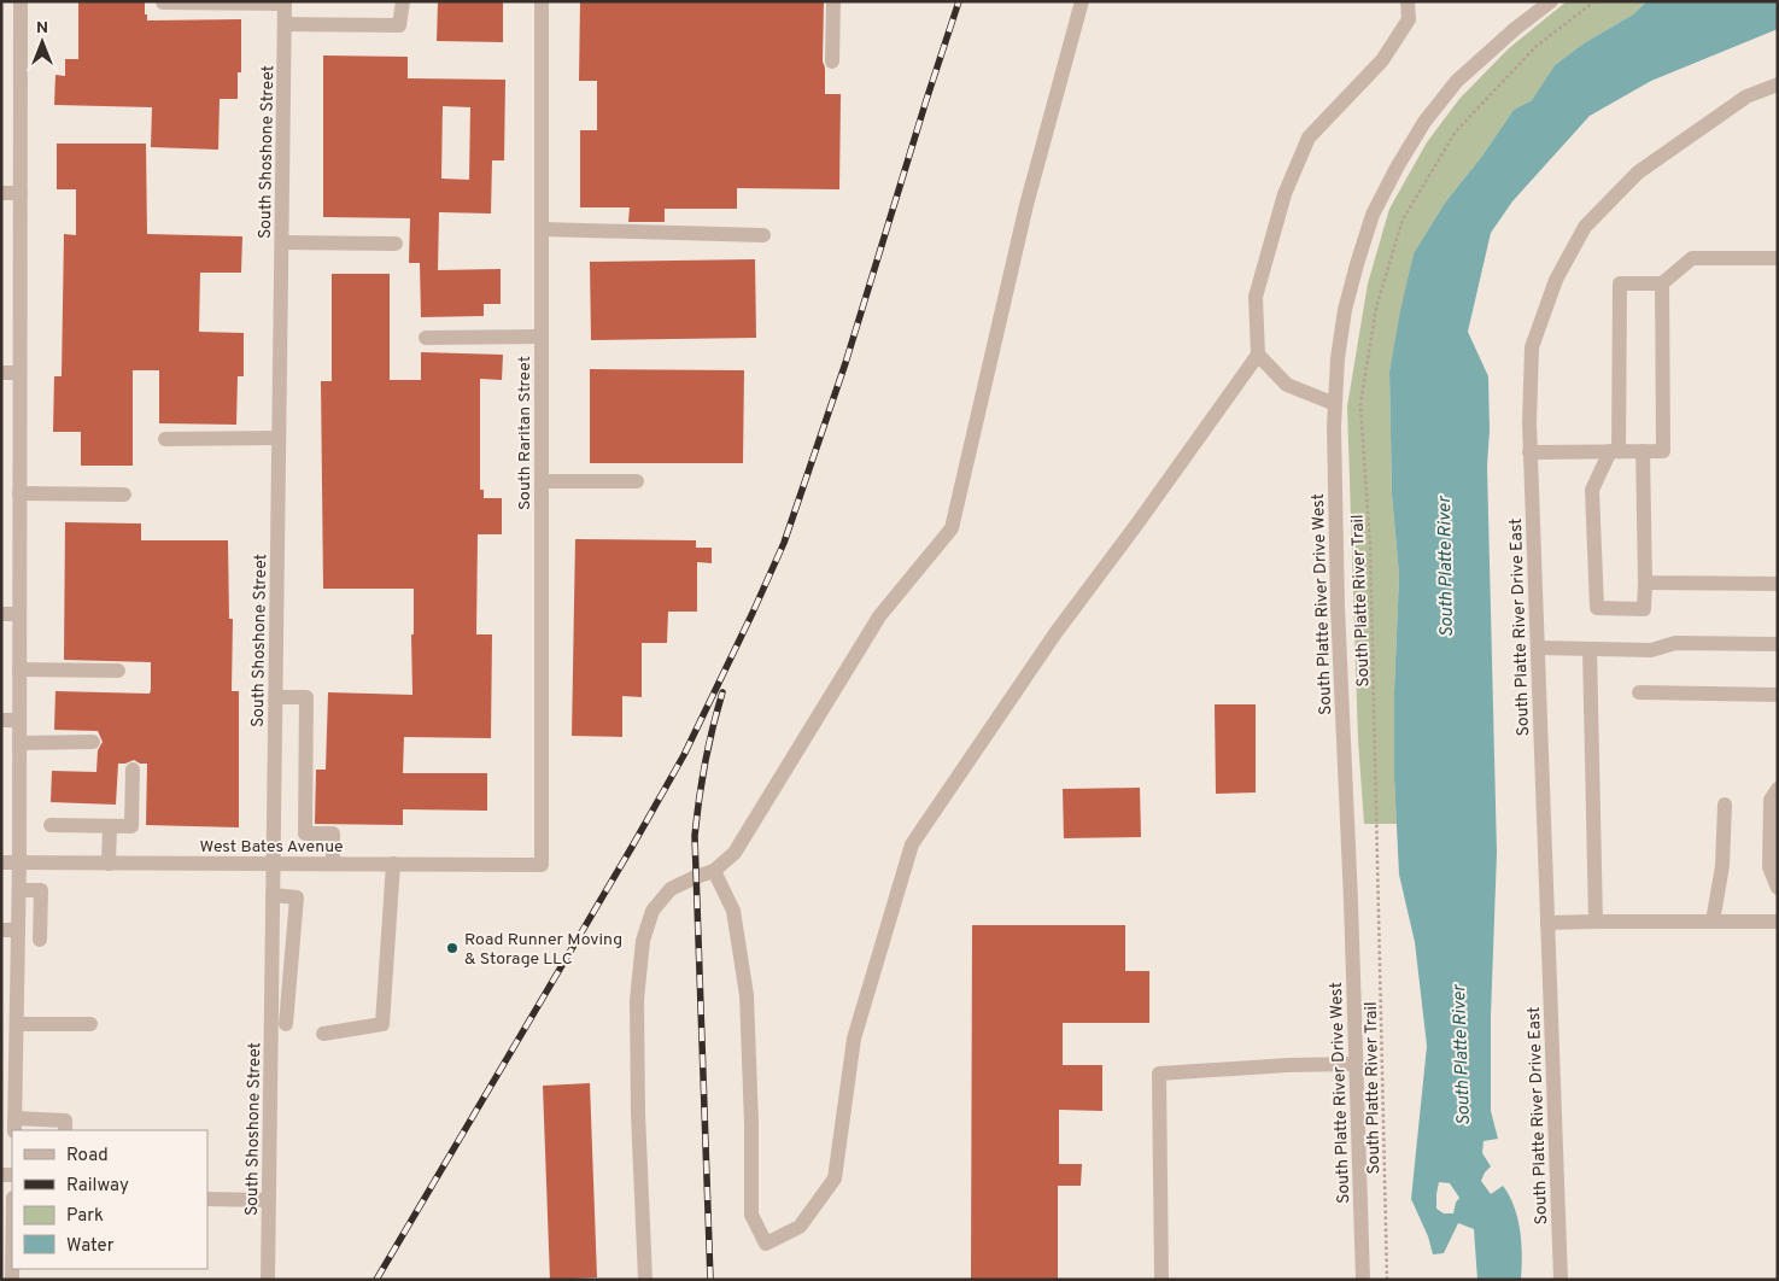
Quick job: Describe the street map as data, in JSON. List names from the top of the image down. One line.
{"streets":{"street":["South Shoshone Street","South Raritan Street","South Platte River Drive West","South Platte River Drive East","West Bates Avenue"],"path":["South Platte River Trail"]},"crossings":[["South Shoshone Street","West Bates Avenue"],["South Raritan Street","West Bates Avenue"]],"water":["South Platte River"],"places":["Road Runner Moving & Storage LLC"],"legend":["Road","Railway","Park","Water"],"north":"top"}
